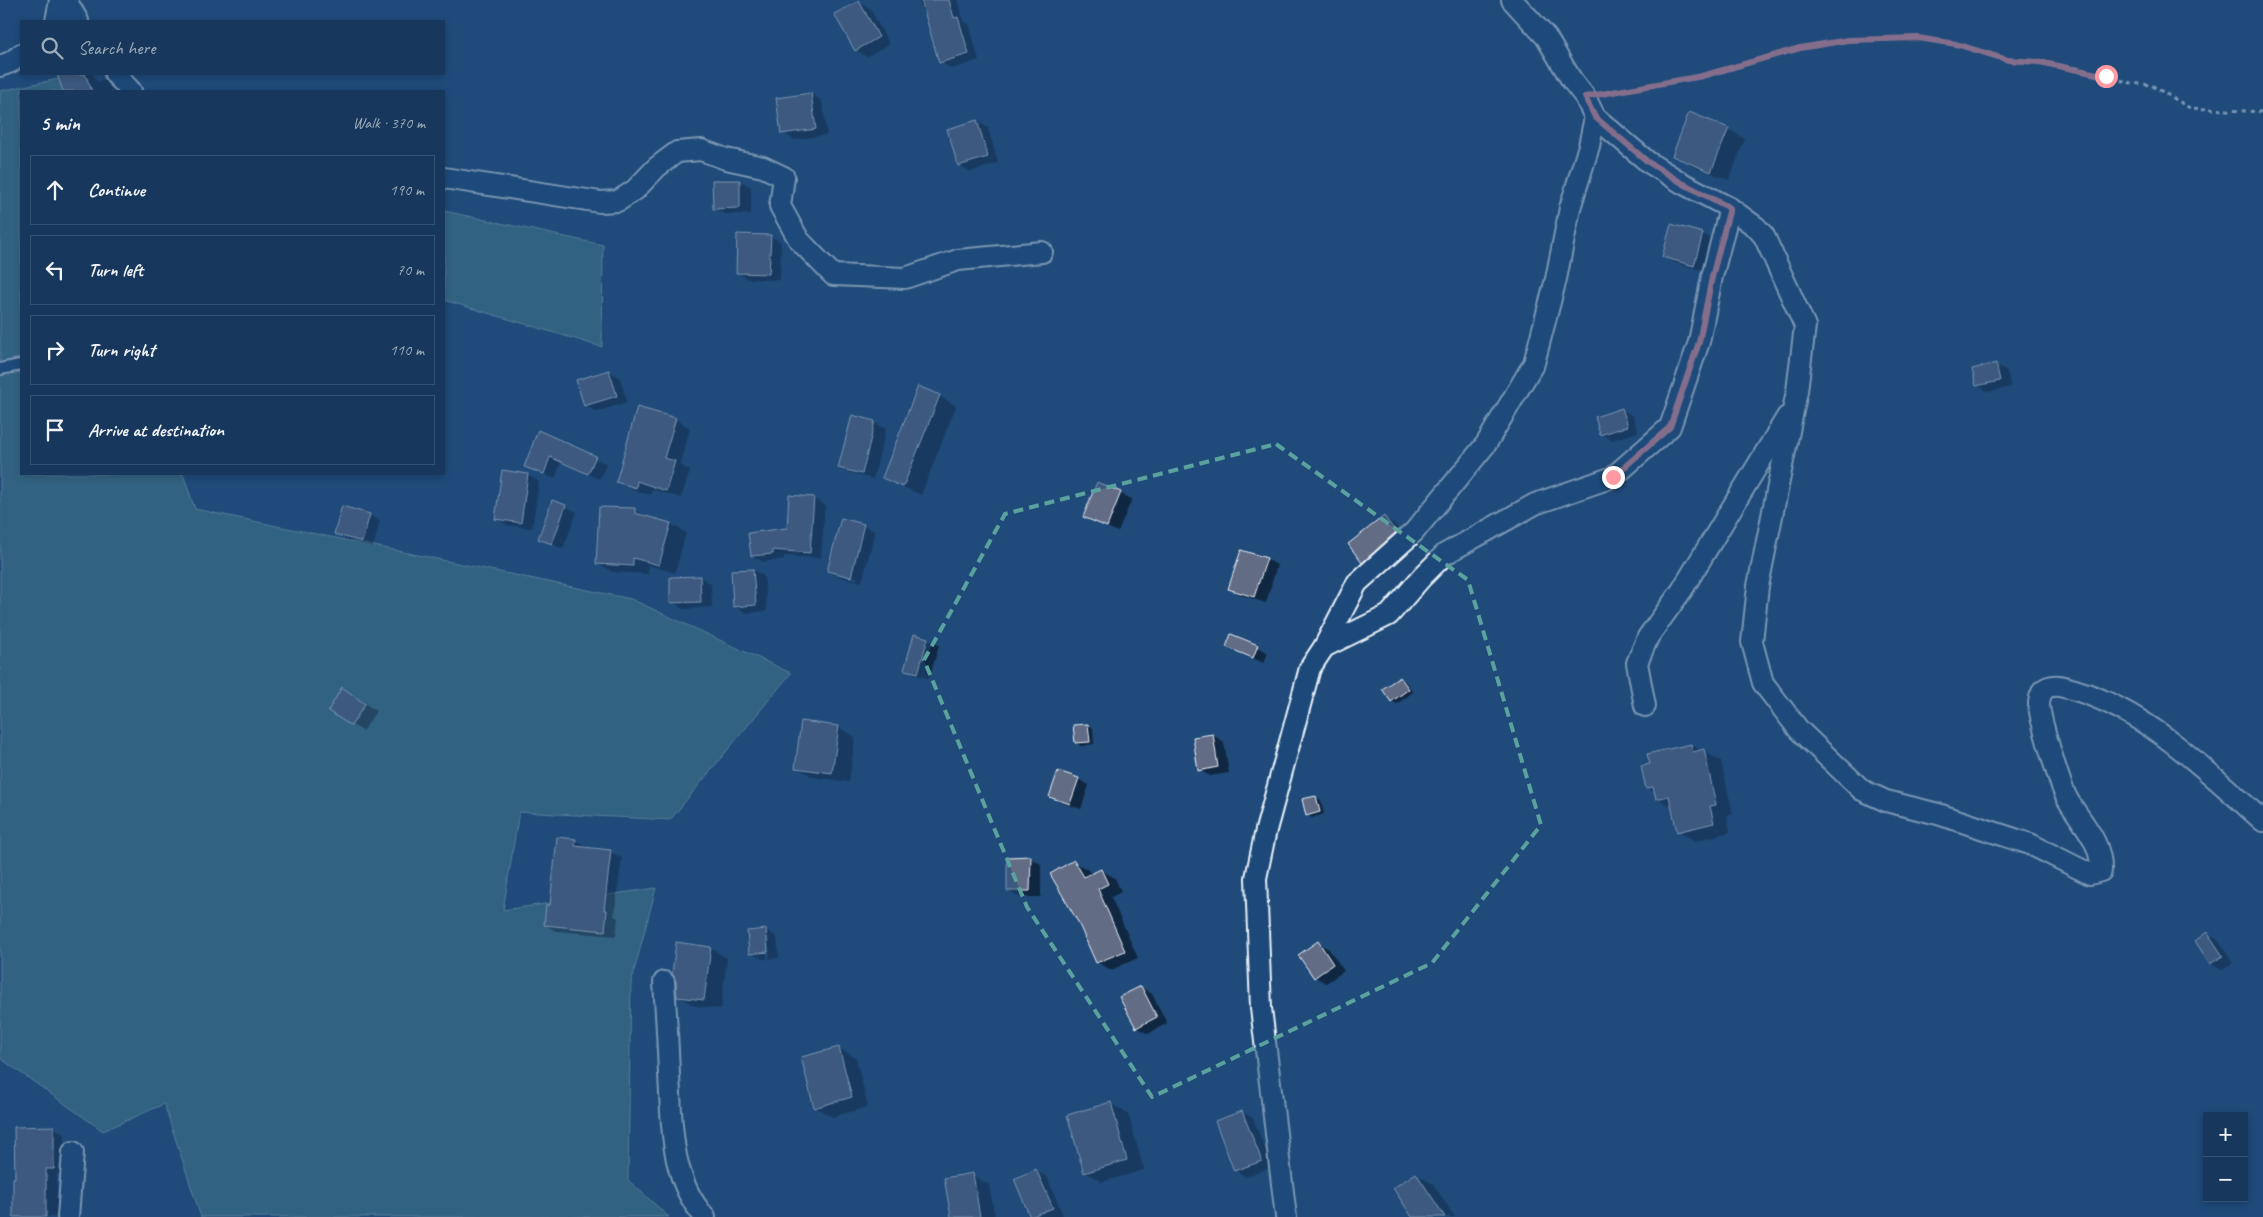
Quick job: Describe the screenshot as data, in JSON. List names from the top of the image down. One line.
{"page":{"search":"Search here","heading":["5 min","Walk · 370 m"],"list":[["Continue","190 m"],["Turn left","70 m"],["Turn right","110 m"],"Arrive at destination"],"map_buttons":["+","−"]}}
